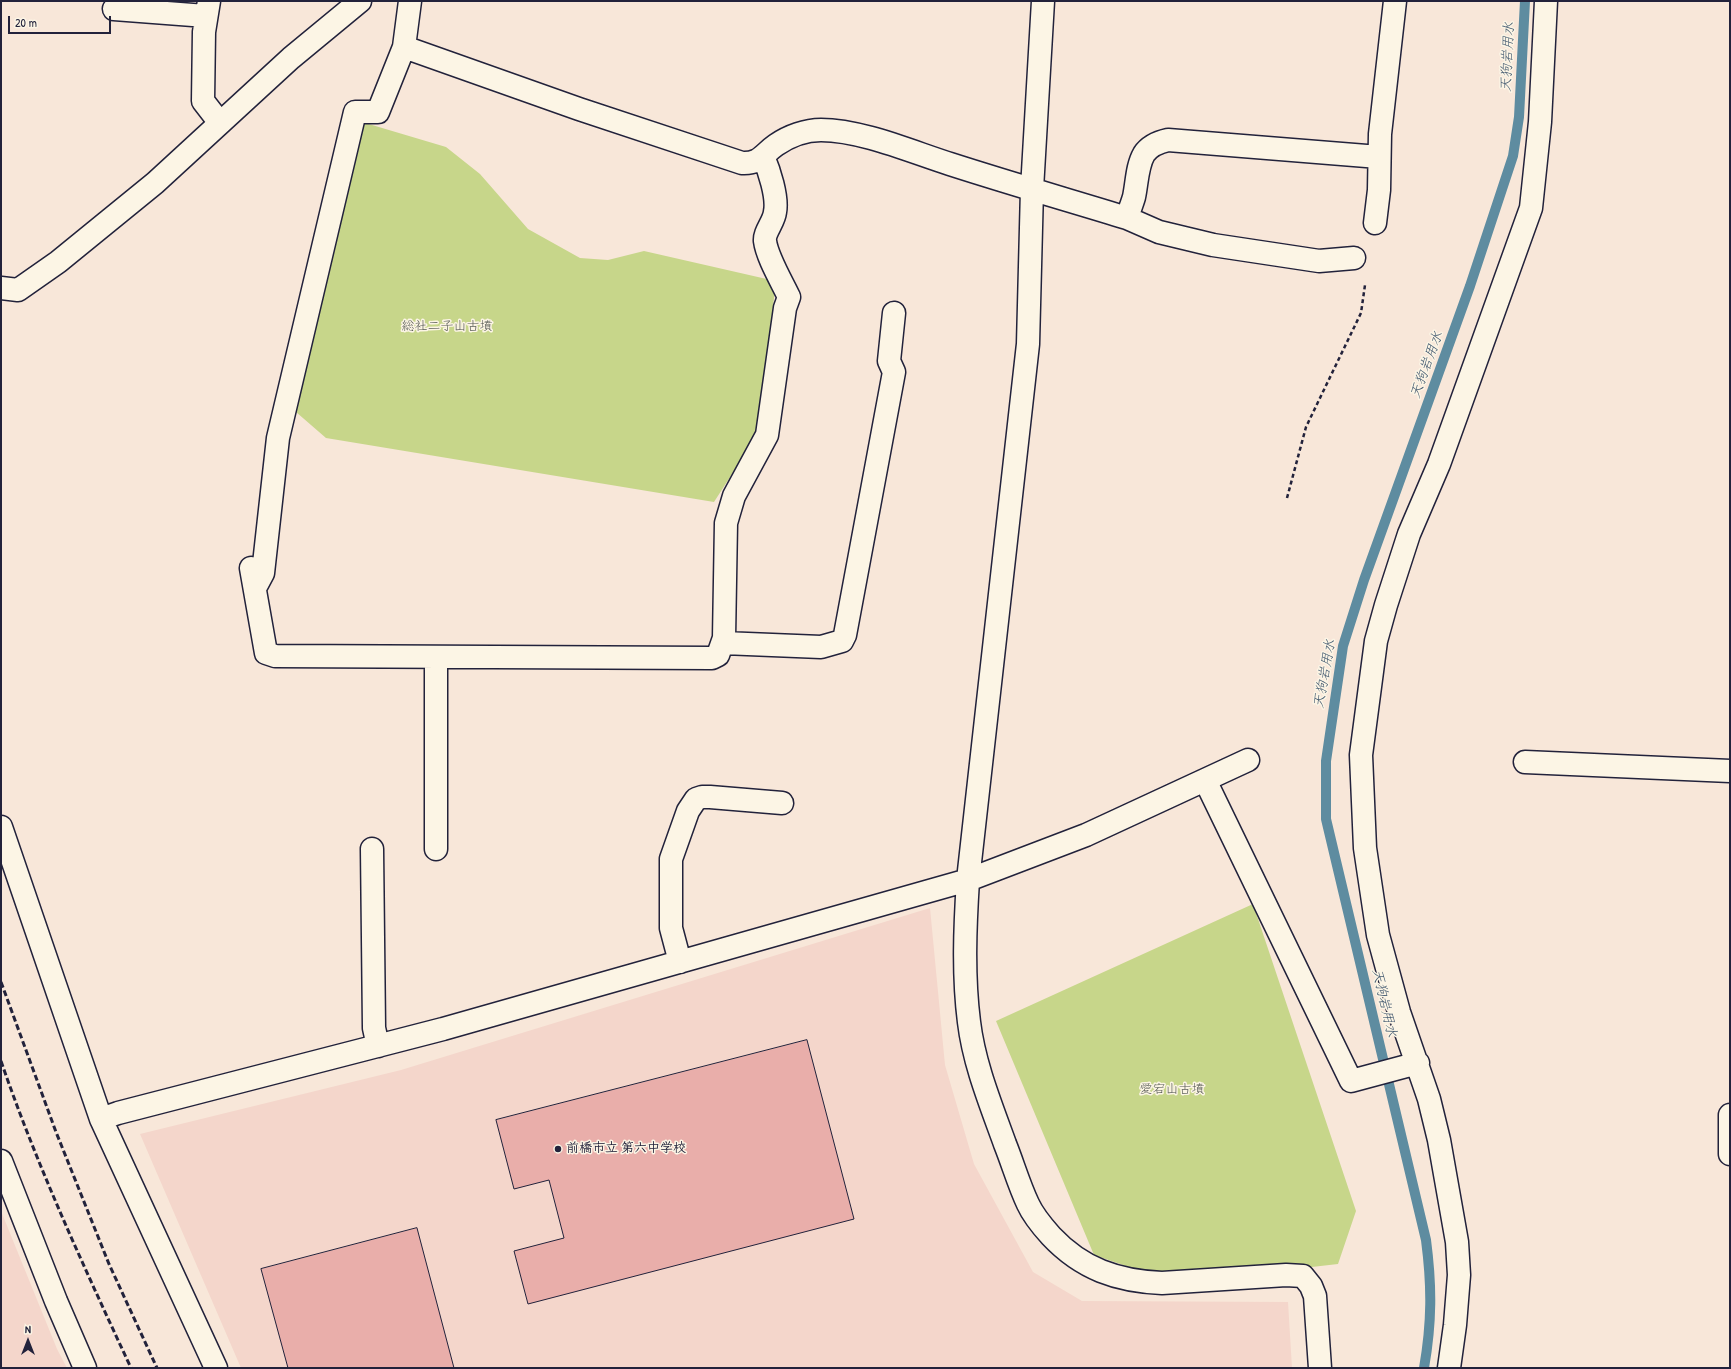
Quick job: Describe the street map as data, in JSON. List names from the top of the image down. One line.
{"water":["天狗岩用水"],"parks":["総社二子山古墳","愛宕山古墳"],"places":["前橋市立 第六中学校"],"scale_bar":"20 m","north":"top"}
